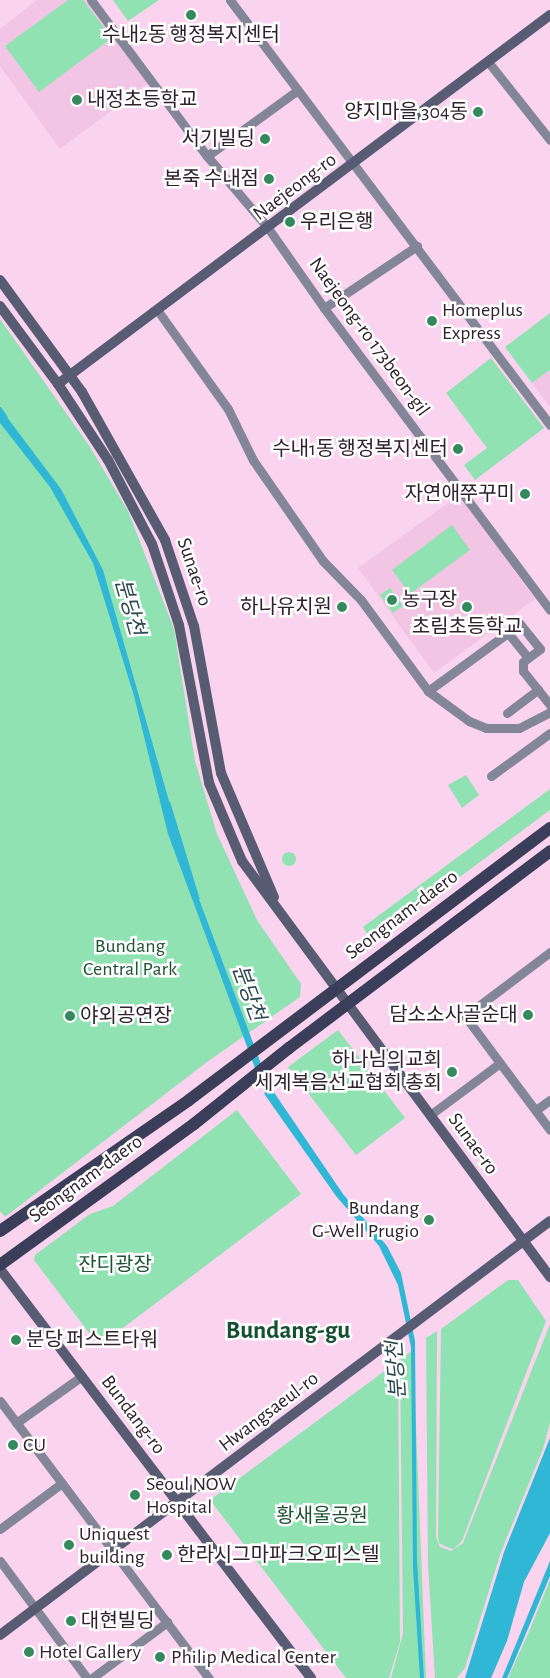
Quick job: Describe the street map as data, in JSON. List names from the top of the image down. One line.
{"streets":{"main road":["Naejeong-ro","Sunae-ro","Seongnam-daero","Hwangsaeul-ro","Bundang-ro"],"street":["Naejeong-ro 173beon-gil"]},"crossings":[["Naejeong-ro","Naejeong-ro 173beon-gil"],["Naejeong-ro","Sunae-ro"],["Sunae-ro","Seongnam-daero"],["Sunae-ro","Hwangsaeul-ro"],["Seongnam-daero","Bundang-ro"],["Hwangsaeul-ro","Bundang-ro"]],"districts":["Bundang-gu"],"water":["분당천"],"parks":["Bundang Central Park","잔디광장","황새울공원"],"places":["수내2동 행정복지센터","내정초등학교","양지마을 304동","서기빌딩","본죽 수내점","우리은행","Homeplus Express","수내1동 행정복지센터","자연애쭈꾸미","농구장","하나유치원","초림초등학교","담소소사골순대","야외공연장","하나님의교회 세계복음선교협회 총회","Bundang G-Well Prugio","분당 퍼스트타워","CU","Seoul NOW Hospital","Uniquest building","한라시그마파크오피스텔","대현빌딩","Hotel Gallery","Philip Medical Center"]}
